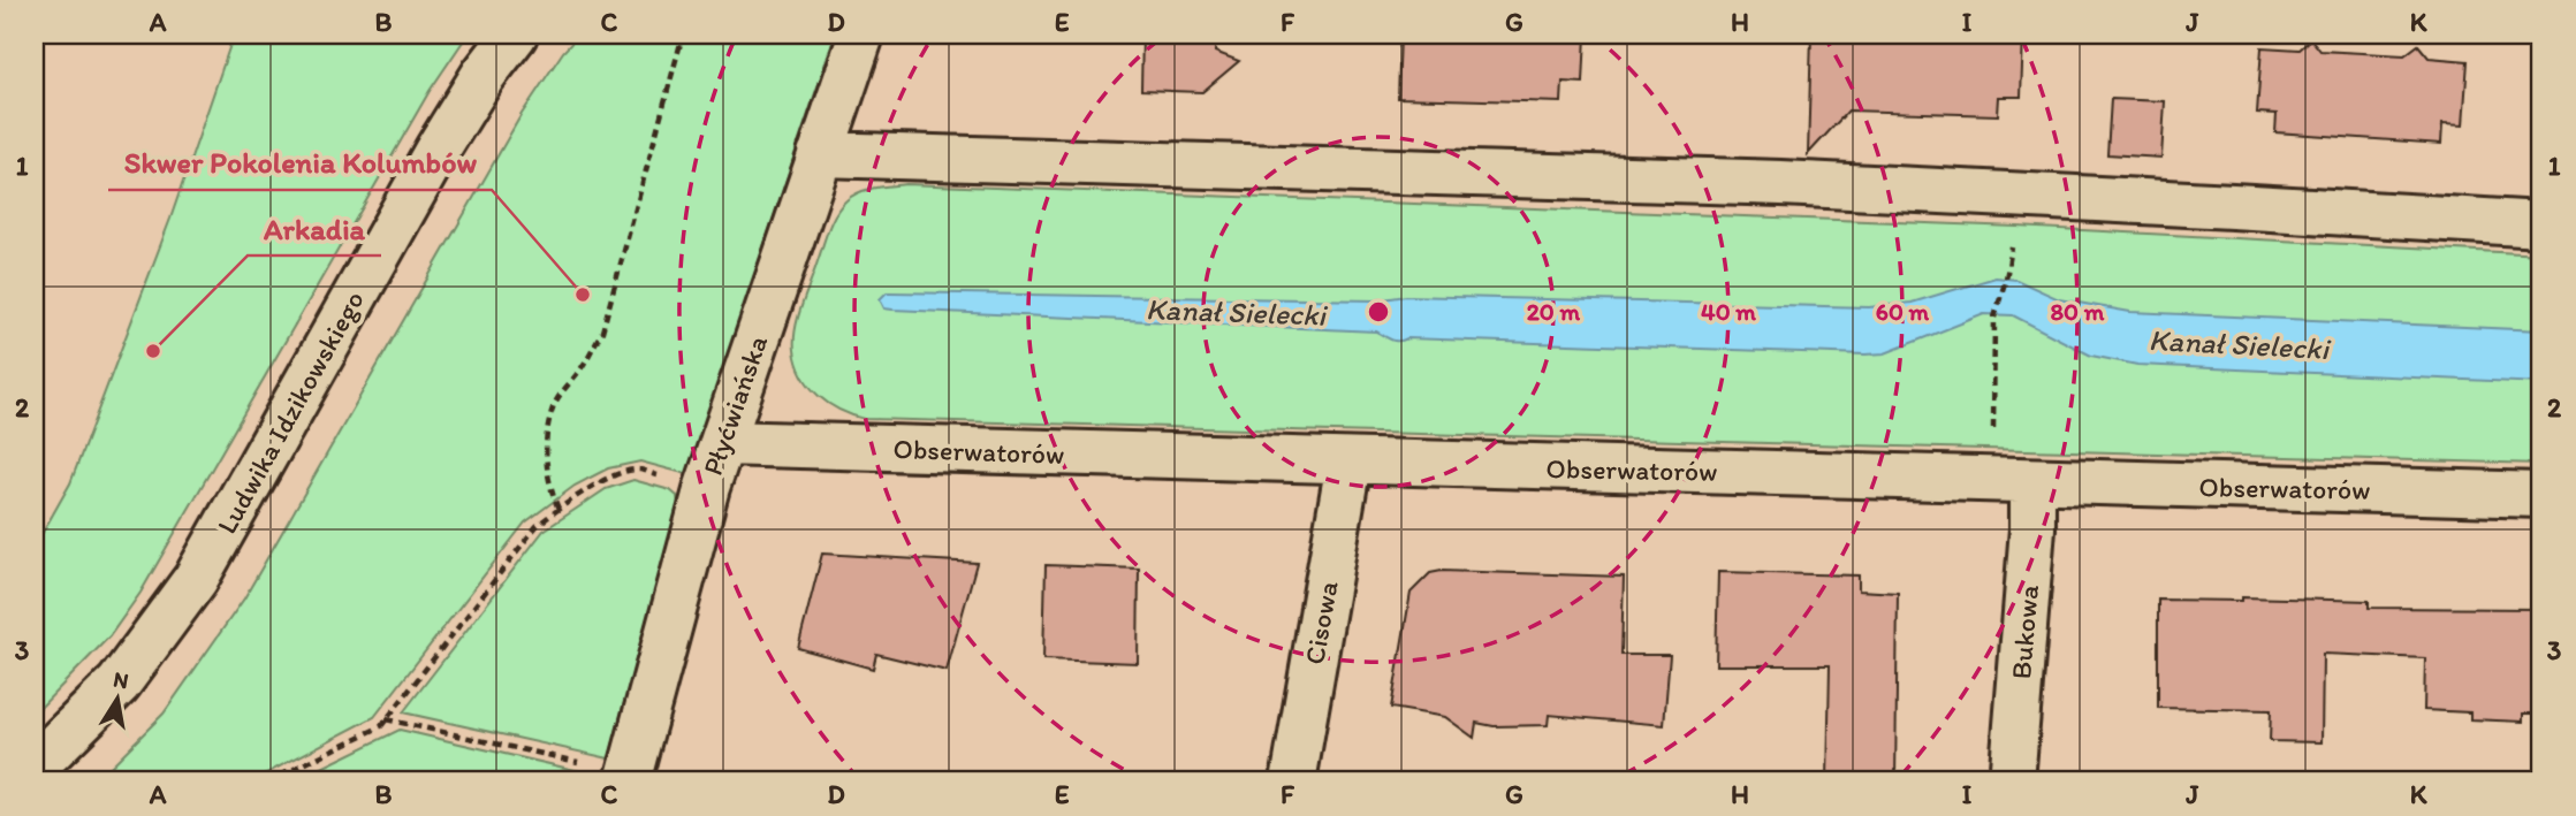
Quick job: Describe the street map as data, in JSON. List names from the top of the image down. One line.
{"streets":{"street":["Płyćwiańska","Ludwika Idzikowskiego","Obserwatorów","Cisowa","Bukowa"]},"crossings":[["Płyćwiańska","Obserwatorów"],["Obserwatorów","Cisowa"],["Obserwatorów","Bukowa"]],"water":["Kanał Sielecki"],"places":["Skwer Pokolenia Kolumbów","Arkadia"],"north":"top","grid":{"columns":["A","B","C","D","E","F","G","H","I","J","K"],"rows":["1","2","3"]},"rings":["20 m","40 m","60 m","80 m"]}
